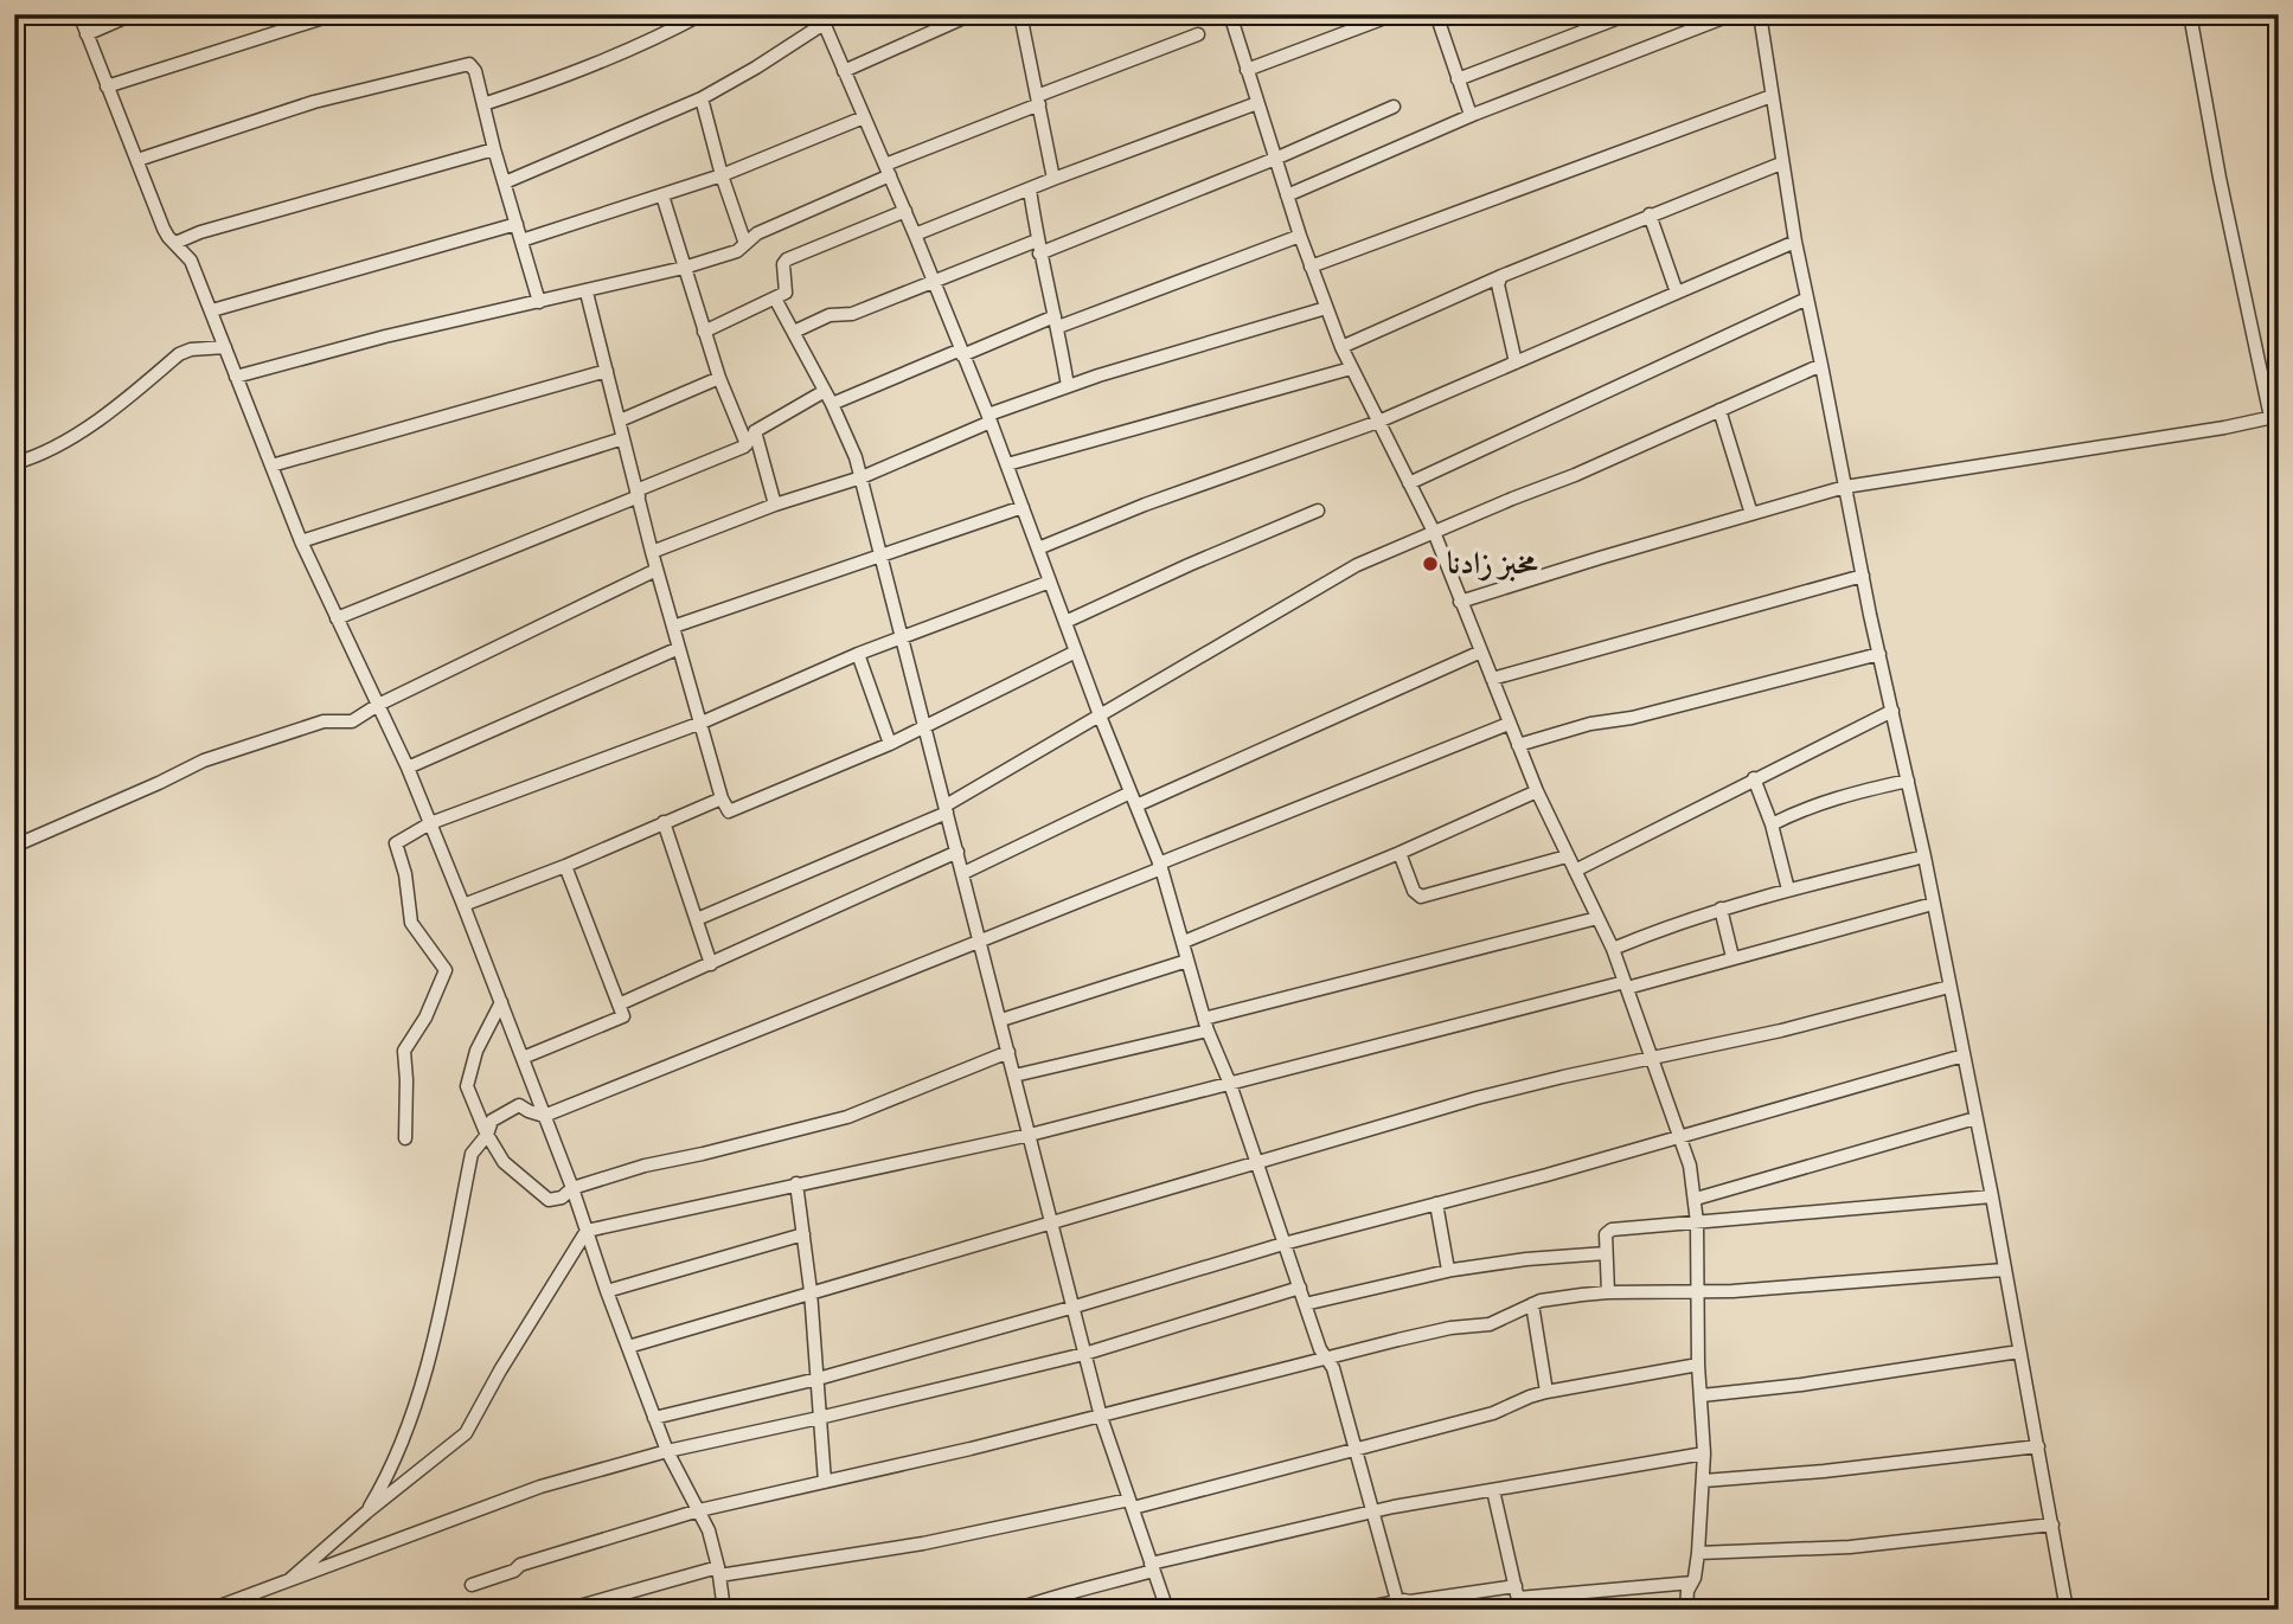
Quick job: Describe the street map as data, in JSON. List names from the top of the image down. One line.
{"places":["مخبز زادنا"]}
